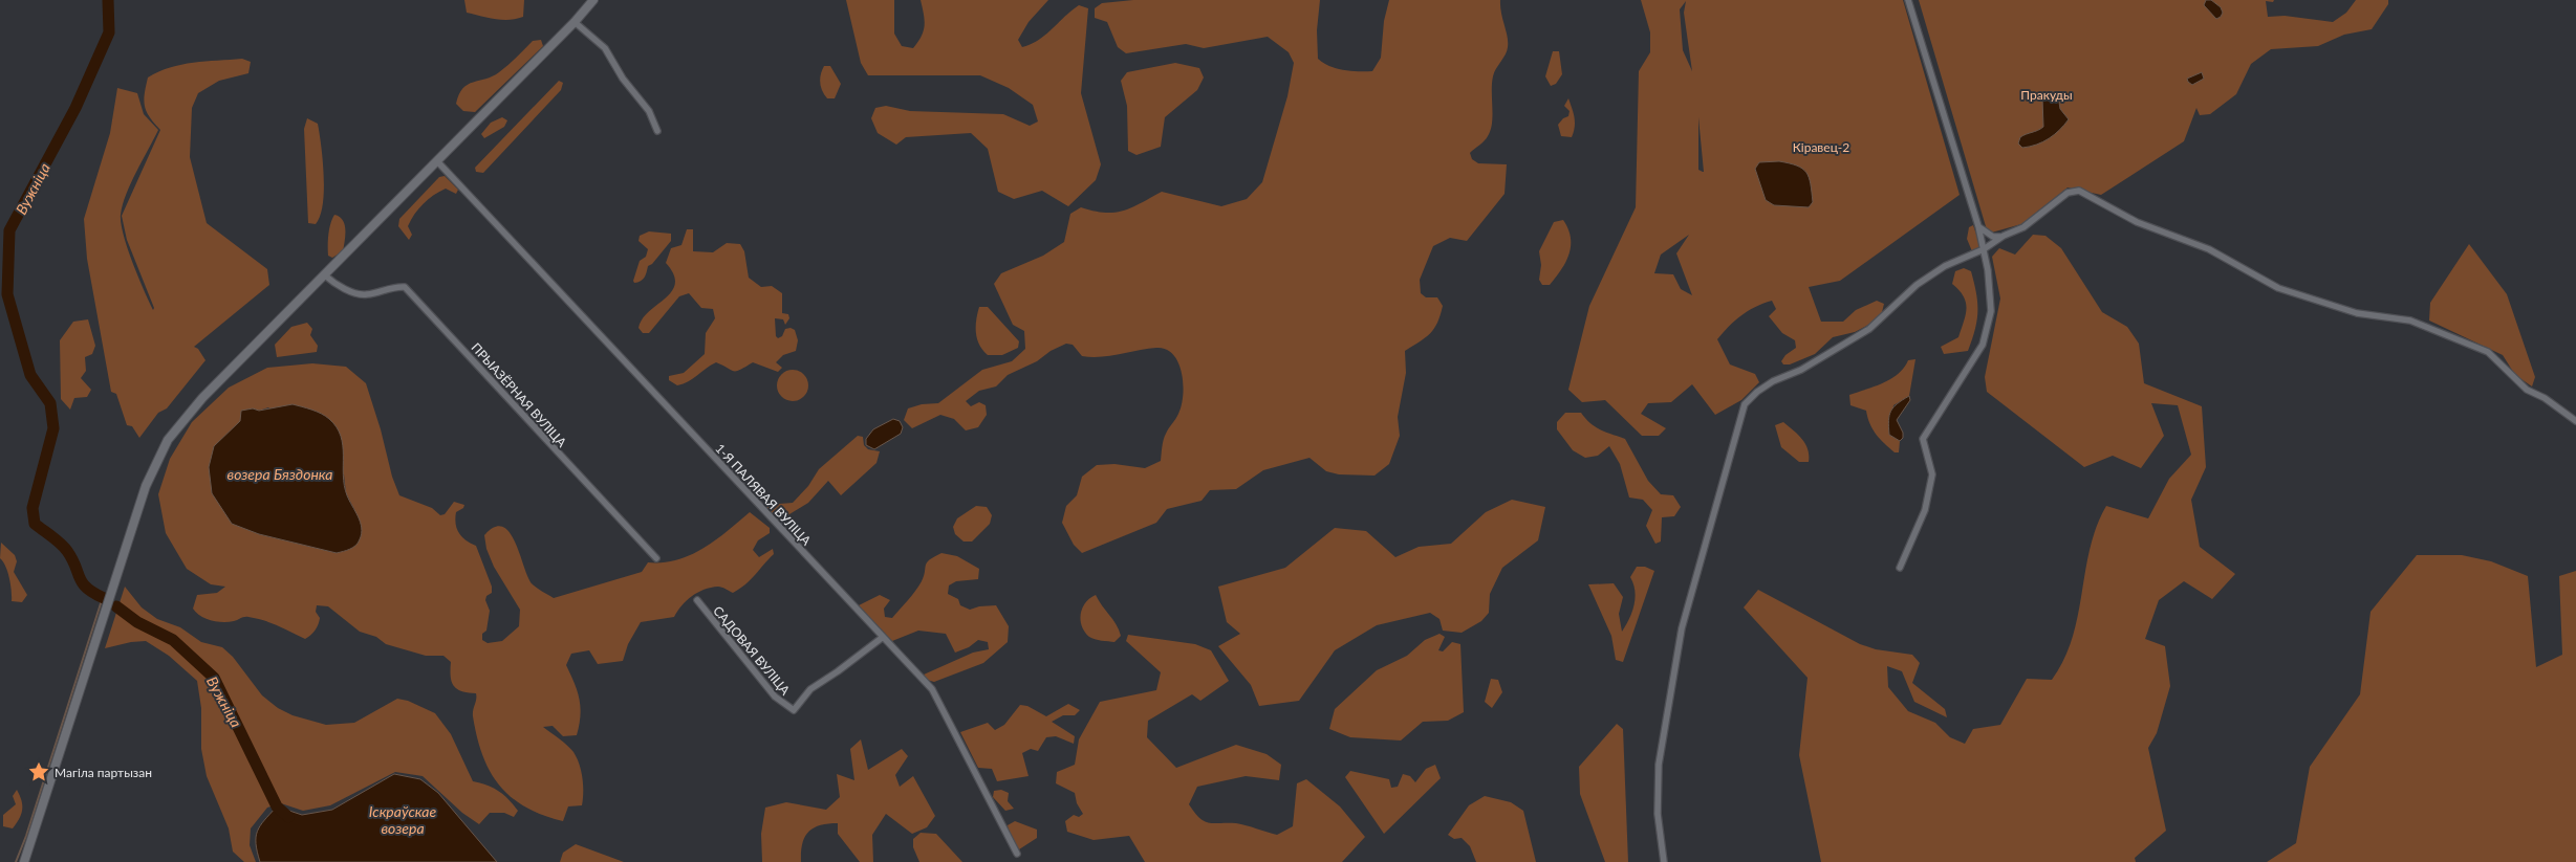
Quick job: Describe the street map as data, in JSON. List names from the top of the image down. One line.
{"streets":{"street":["ПРЫАЗЁРНАЯ ВУЛІЦА","1-Я ПАЛЯВАЯ ВУЛІЦА","САДОВАЯ ВУЛІЦА"]},"crossings":[["1-Я ПАЛЯВАЯ ВУЛІЦА","САДОВАЯ ВУЛІЦА"]],"water":["Вужніца","возера Бяздонка","Іскраўскае возера"],"parks":["Пракуды","Кіравец-2"],"places":{"place":["Магіла партызан"]}}
